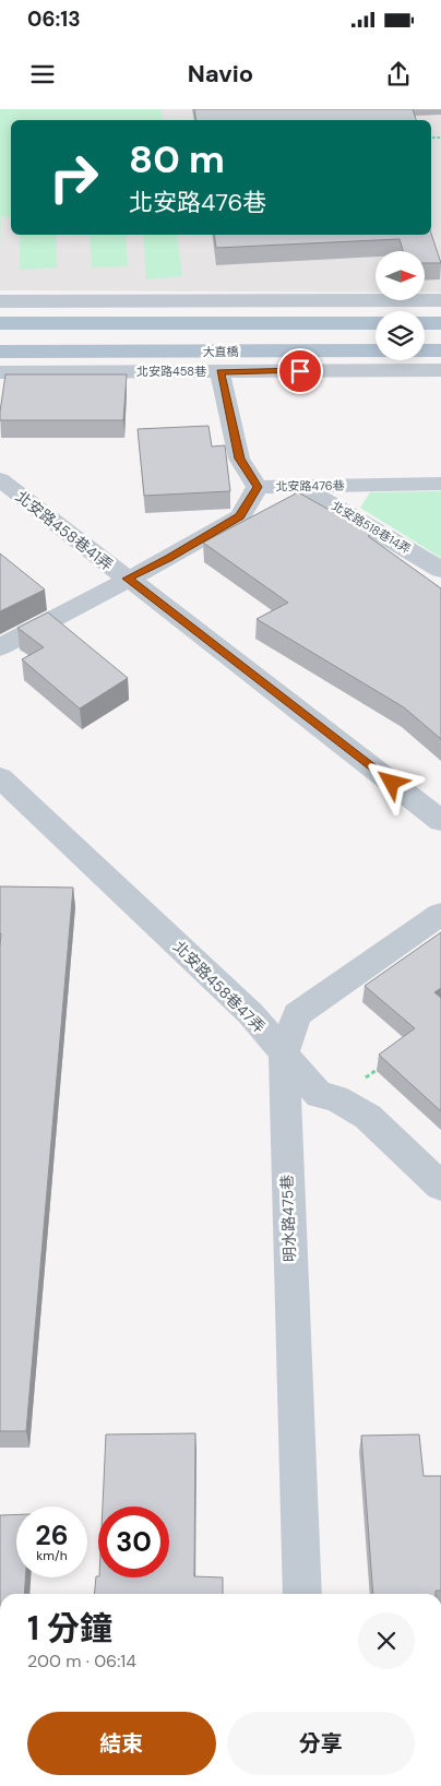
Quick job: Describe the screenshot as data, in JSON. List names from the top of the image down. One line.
{"streets":{"main road":["大直橋"],"street":["北安路458巷","北安路476巷","北安路518巷14弄","北安路458巷41弄","北安路458巷47弄","明水路475巷"]},"crossings":[["北安路476巷","北安路518巷14弄"],["北安路476巷","北安路458巷41弄"],["北安路458巷47弄","明水路475巷"]],"north":"right","page":{"status":"06:13","header":"Navio","turn":["80 m","北安路476巷"],"speed":"26 km/h","limit":"30","heading":["1 分鐘","200 m · 06:14"],"buttons":["結束","分享"]}}
